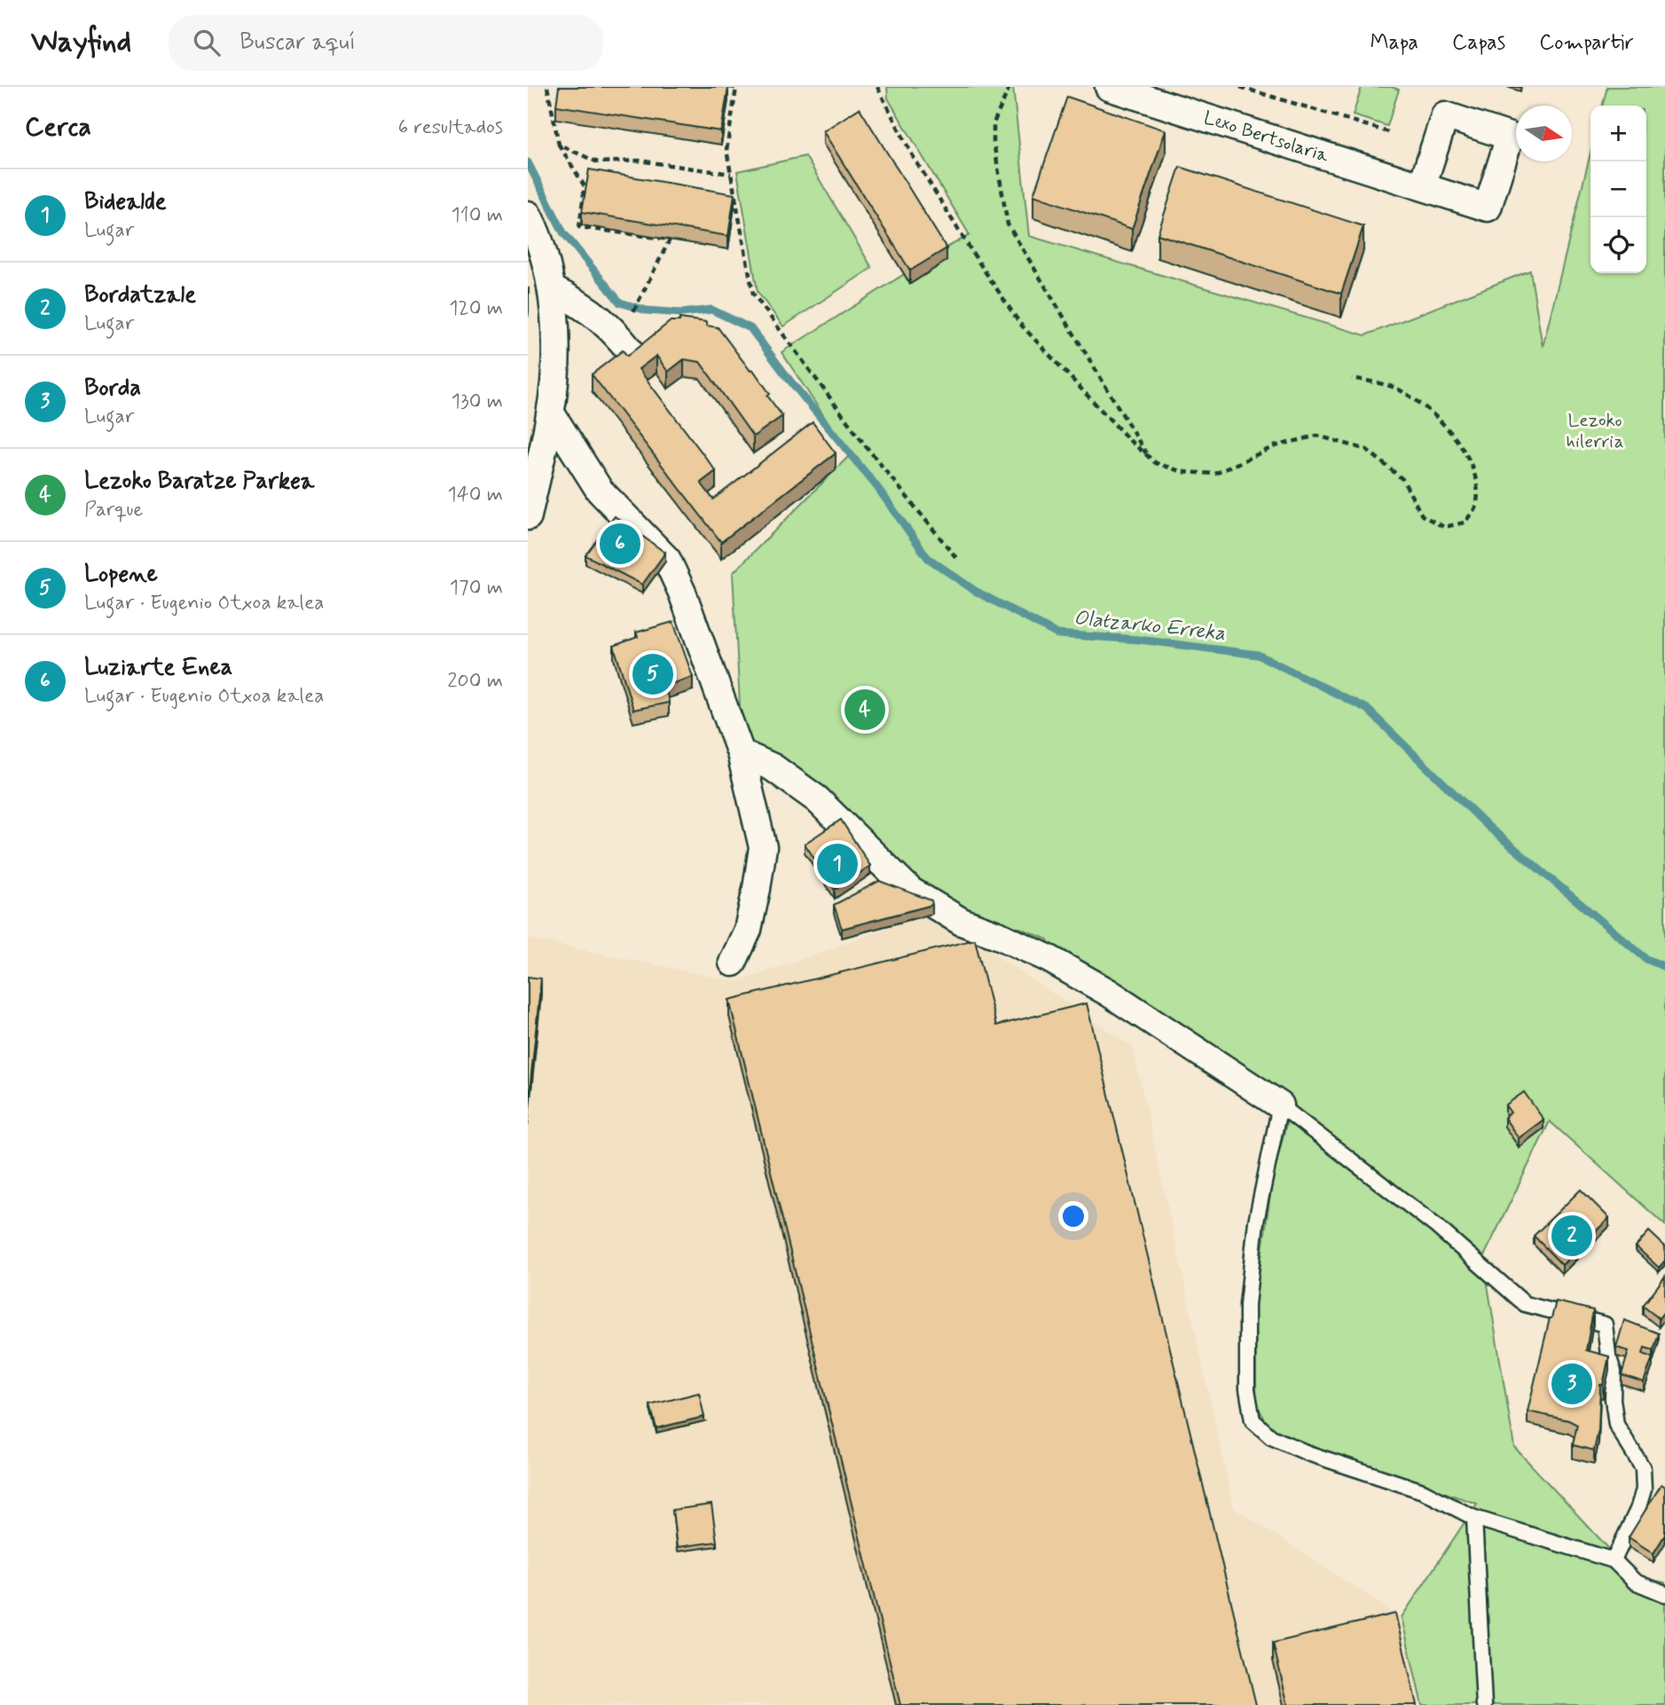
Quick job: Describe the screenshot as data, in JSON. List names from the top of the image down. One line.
{"streets":{"street":["Lexo Bertsolaria"]},"water":["Olatzarko Erreka"],"parks":["Lezoko hilerria"],"north":"right","page":{"header":"Wayfind","search":"Buscar aquí","nav":["Mapa","Capas","Compartir"],"heading":["Cerca","6 resultados"],"map_buttons":["+","−"],"list":[{"mark":"1","name":"Bidealde","note":"Lugar","value":"110 m"},{"mark":"2","name":"Bordatzale","note":"Lugar","value":"120 m"},{"mark":"3","name":"Borda","note":"Lugar","value":"130 m"},{"mark":"4","name":"Lezoko Baratze Parkea","note":"Parque","value":"140 m"},{"mark":"5","name":"Lopene","note":"Lugar · Eugenio Otxoa kalea","value":"170 m"},{"mark":"6","name":"Luziarte Enea","note":"Lugar · Eugenio Otxoa kalea","value":"200 m"}],"pins":["6","5","4","1","2","3"]}}
